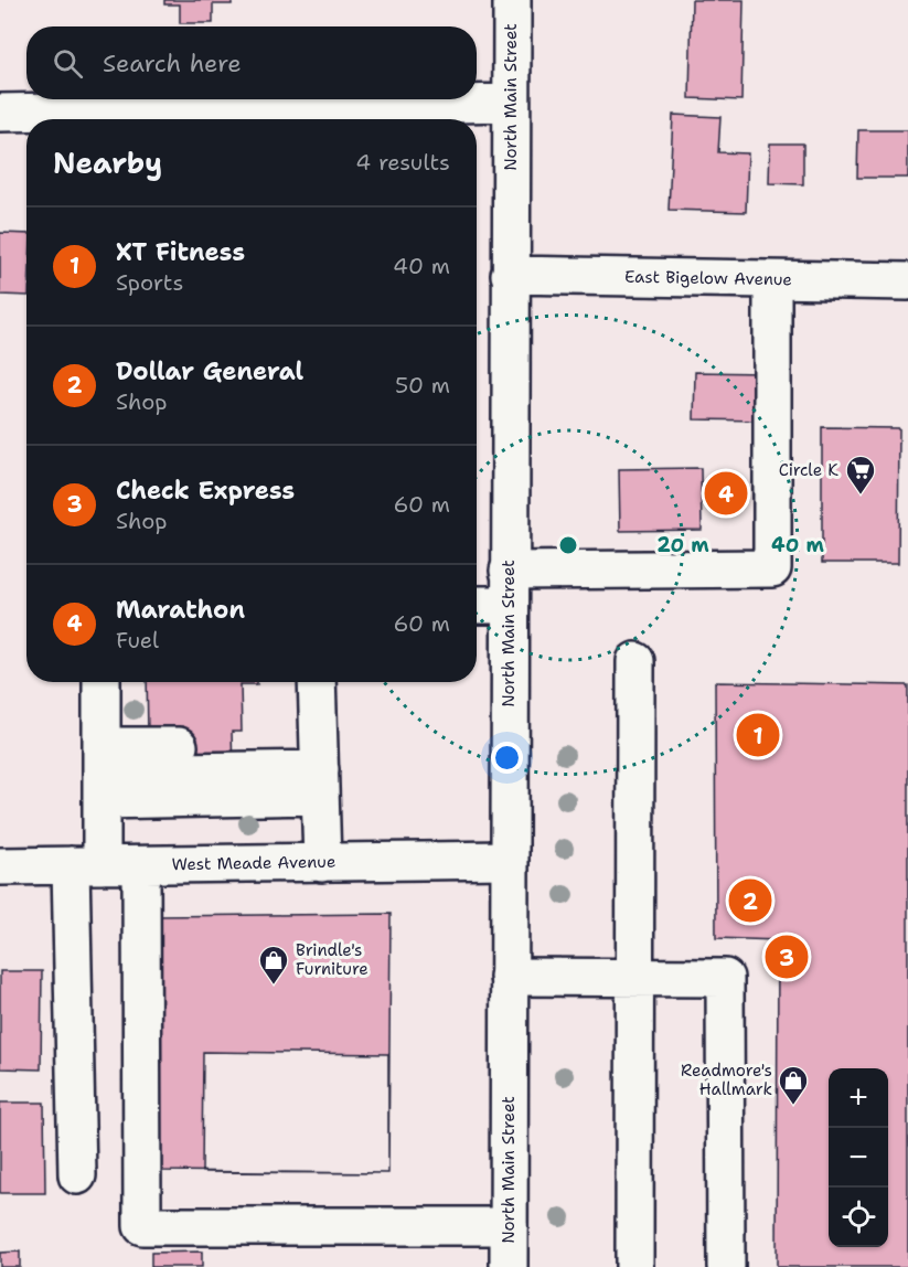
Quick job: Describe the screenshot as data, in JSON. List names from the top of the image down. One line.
{"streets":{"main road":["North Main Street","East Bigelow Avenue","West Meade Avenue"]},"crossings":[["North Main Street","East Bigelow Avenue"],["North Main Street","West Meade Avenue"]],"places":{"supermarket":["Circle K"],"shop":["Brindle's Furniture","Readmore's Hallmark"]},"page":{"search":"Search here","heading":["Nearby","4 results"],"list":[{"mark":"1","name":"XT Fitness","note":"Sports","value":"40 m"},{"mark":"2","name":"Dollar General","note":"Shop","value":"50 m"},{"mark":"3","name":"Check Express","note":"Shop","value":"60 m"},{"mark":"4","name":"Marathon","note":"Fuel","value":"60 m"}],"pins":["4","1","2","3"],"map_buttons":["+","−"]},"rings":["20 m","40 m"]}
